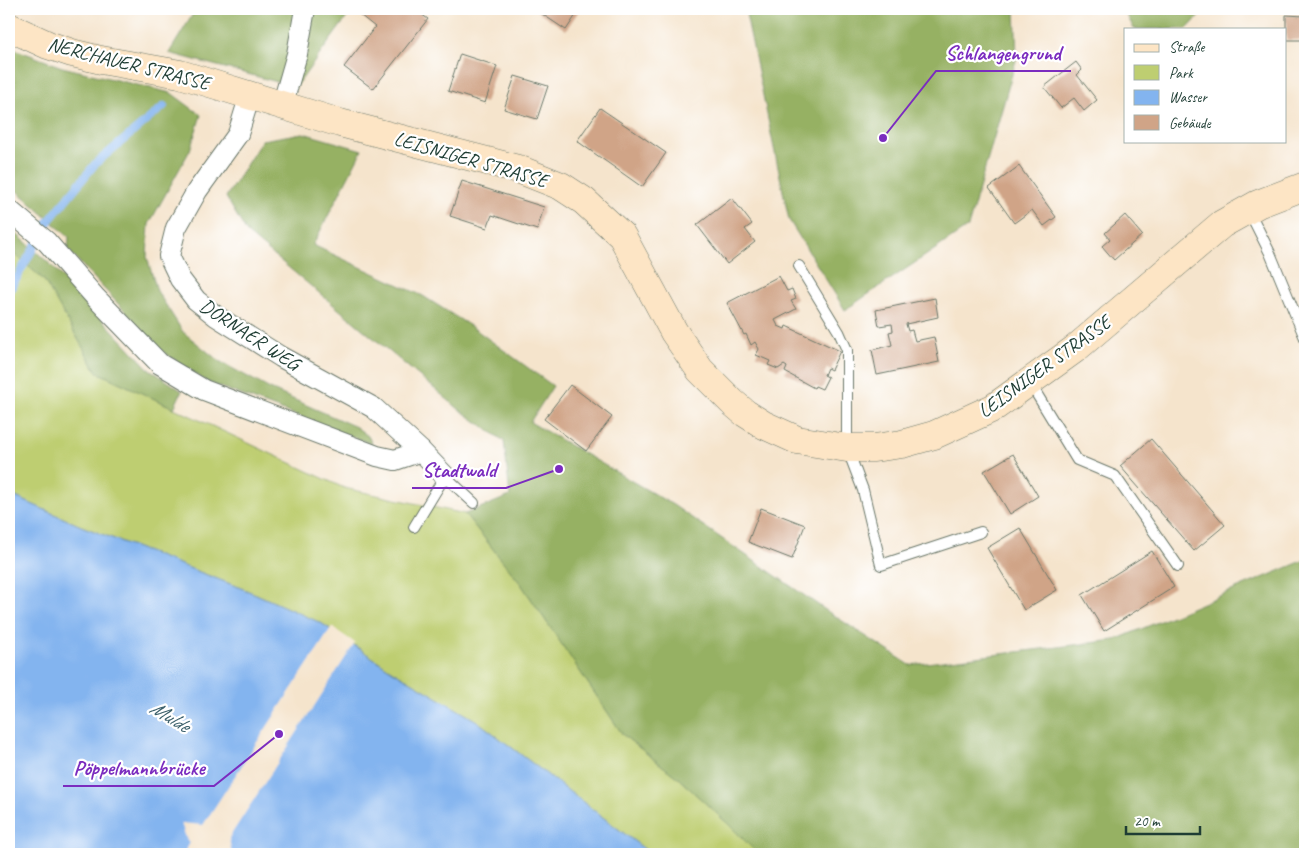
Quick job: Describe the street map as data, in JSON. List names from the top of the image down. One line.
{"streets":{"main road":["NERCHAUER STRASSE","LEISNIGER STRASSE"],"street":["DORNAER WEG"]},"crossings":[["NERCHAUER STRASSE","LEISNIGER STRASSE"],["NERCHAUER STRASSE","DORNAER WEG"],["LEISNIGER STRASSE","DORNAER WEG"]],"water":["Mulde"],"places":["Schlangengrund","Stadtwald","Pöppelmannbrücke"],"legend":["Straße","Park","Wasser","Gebäude"],"scale_bar":"20 m"}
